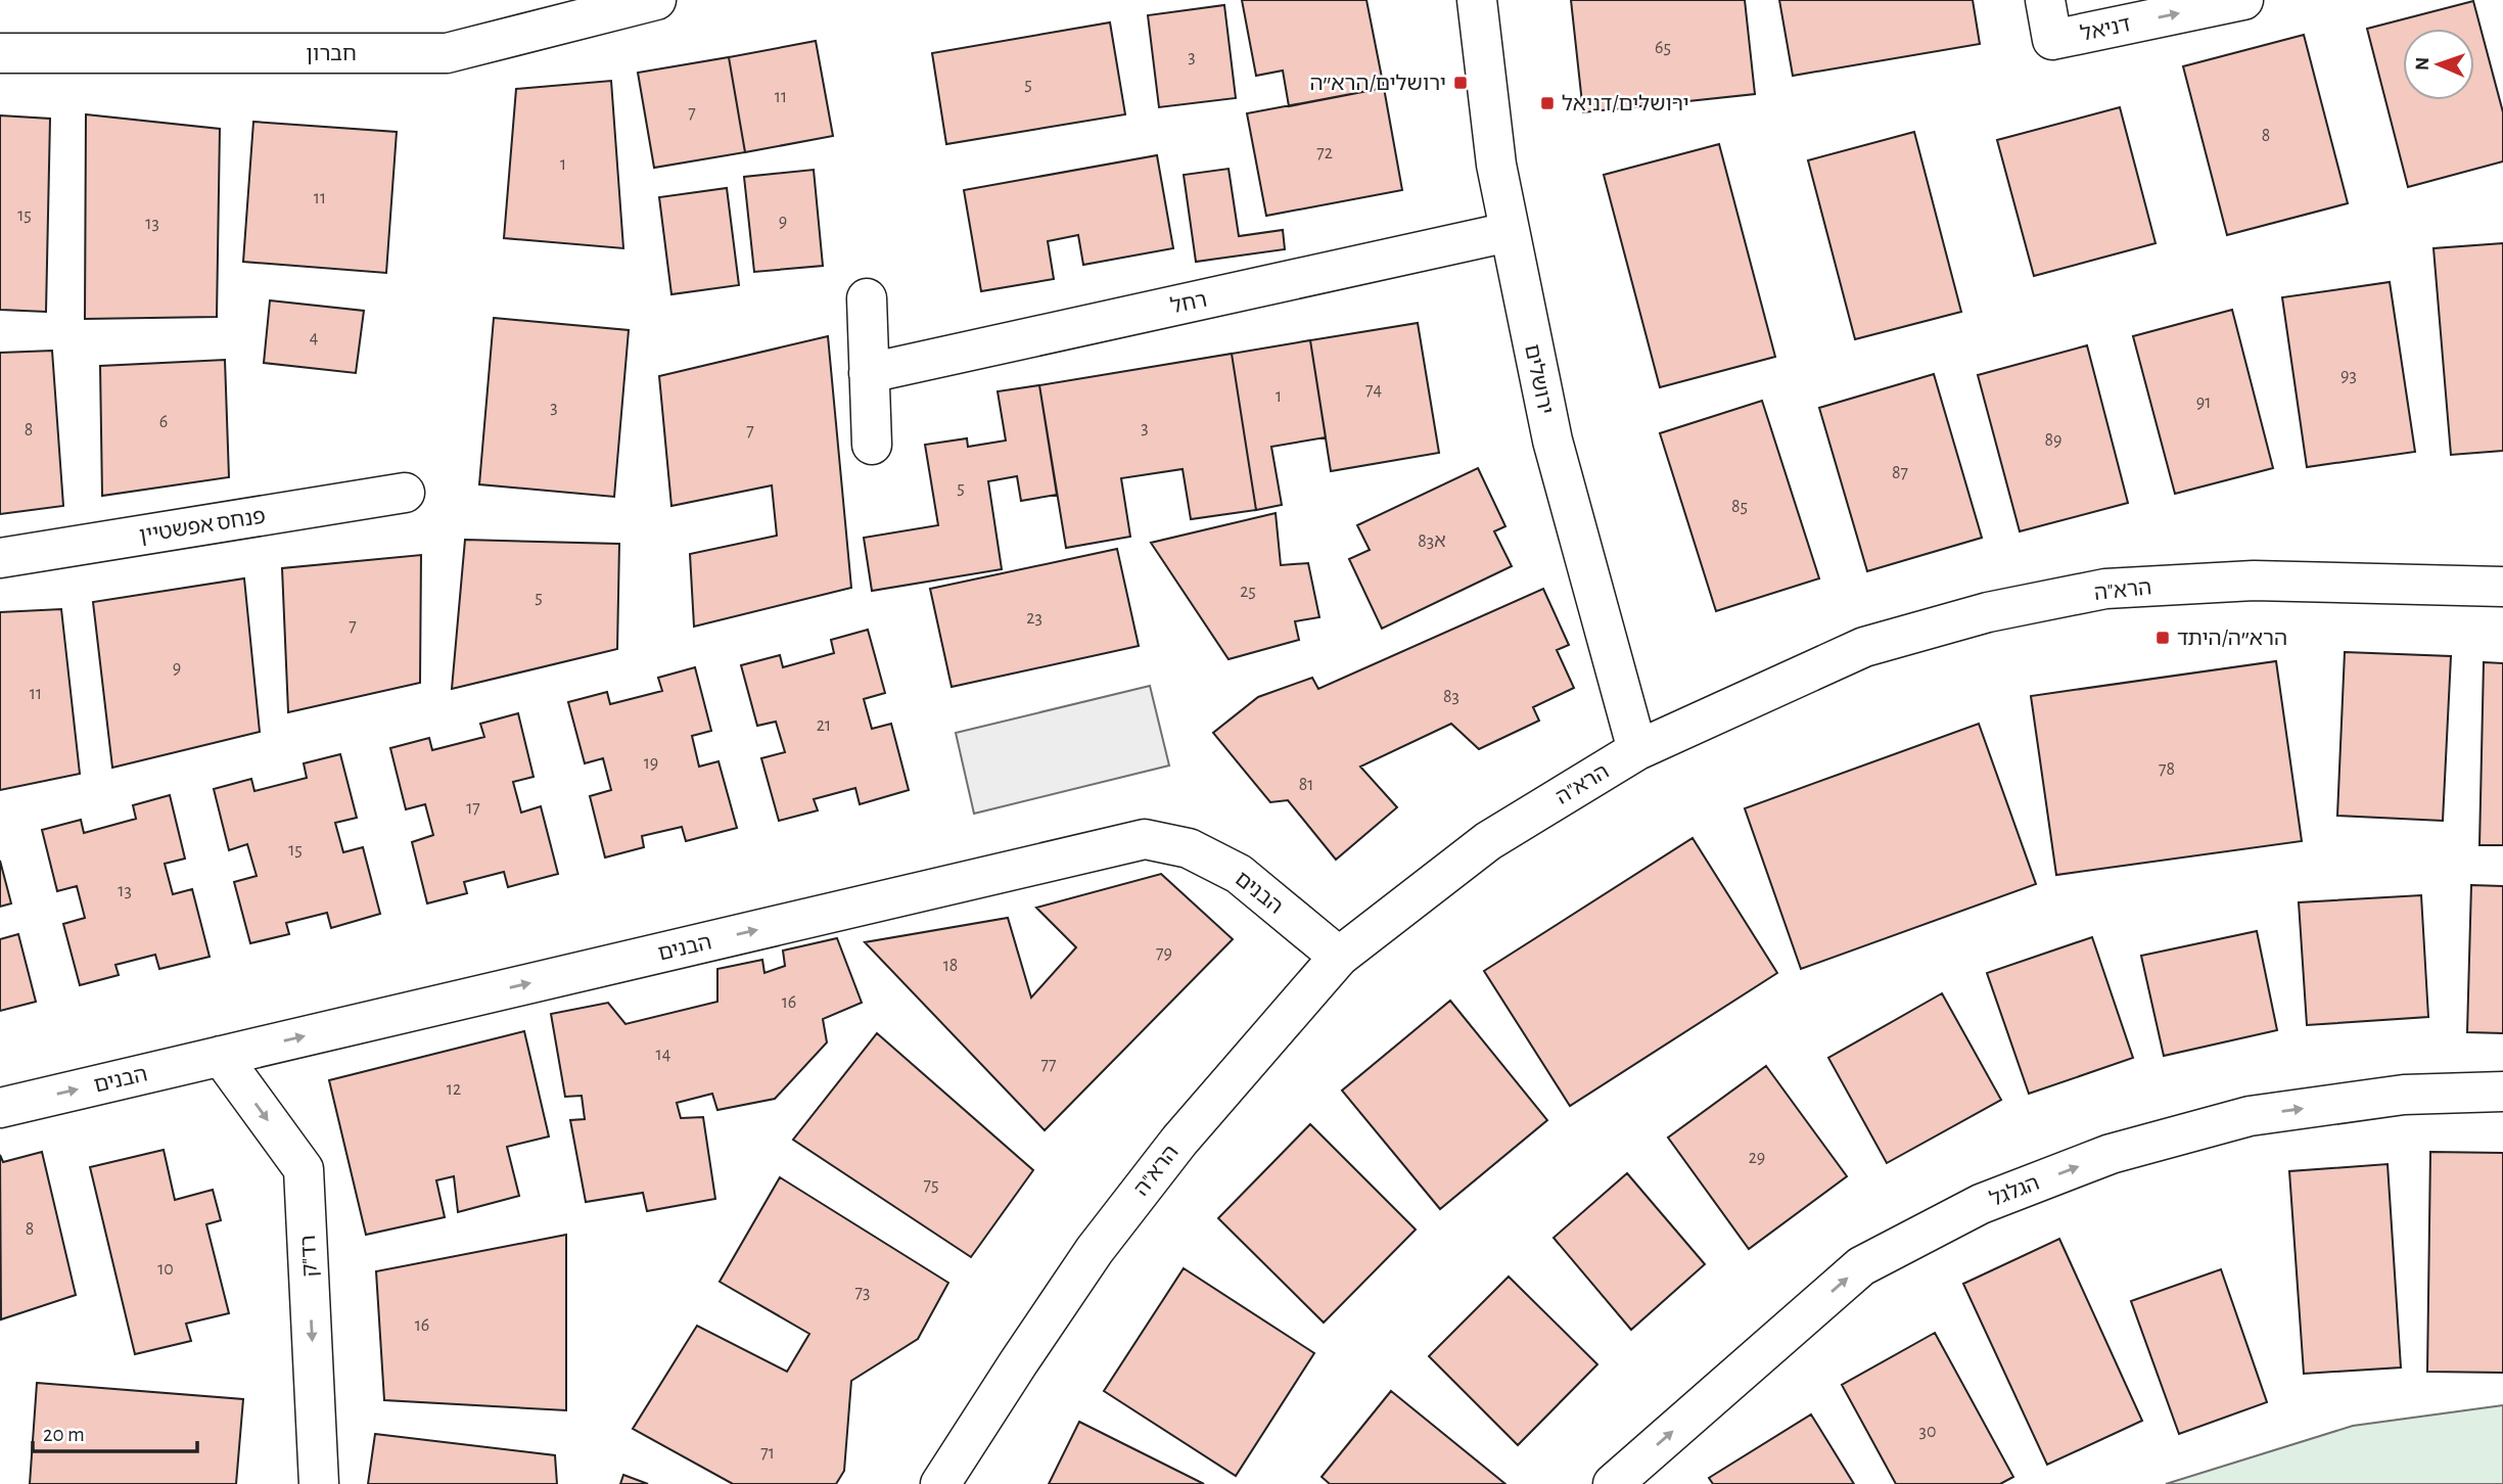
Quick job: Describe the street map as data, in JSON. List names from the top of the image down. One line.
{"streets":{"street":["דניאל","חברון","רחל","ירושלים","פנחס אפשטיין","הרא\"ה","הבנים","הגלגל","רד\"ק"]},"crossings":[["רחל","ירושלים"],["ירושלים","הרא\"ה"],["הרא\"ה","הבנים"],["הבנים","רד\"ק"]],"one_way":["דניאל","הבנים","הגלגל","רד\"ק"],"places":{"transit":["ירושלים/הרא״ה","ירושלים/דניאל","הרא״ה/היתד"]},"house_numbers":["65","3","5","11","7","8","72","1","11","15","9","13","4","93","74","1","91","3","6","3","8","7","89","87","5","85","83א","25","5","23","7","9","11","83","21","19","78","81","17","15","13","79","18","16","14","77","12","29","75","8","10","73","16","30","71"],"scale_bar":"20 m","north":"left"}
